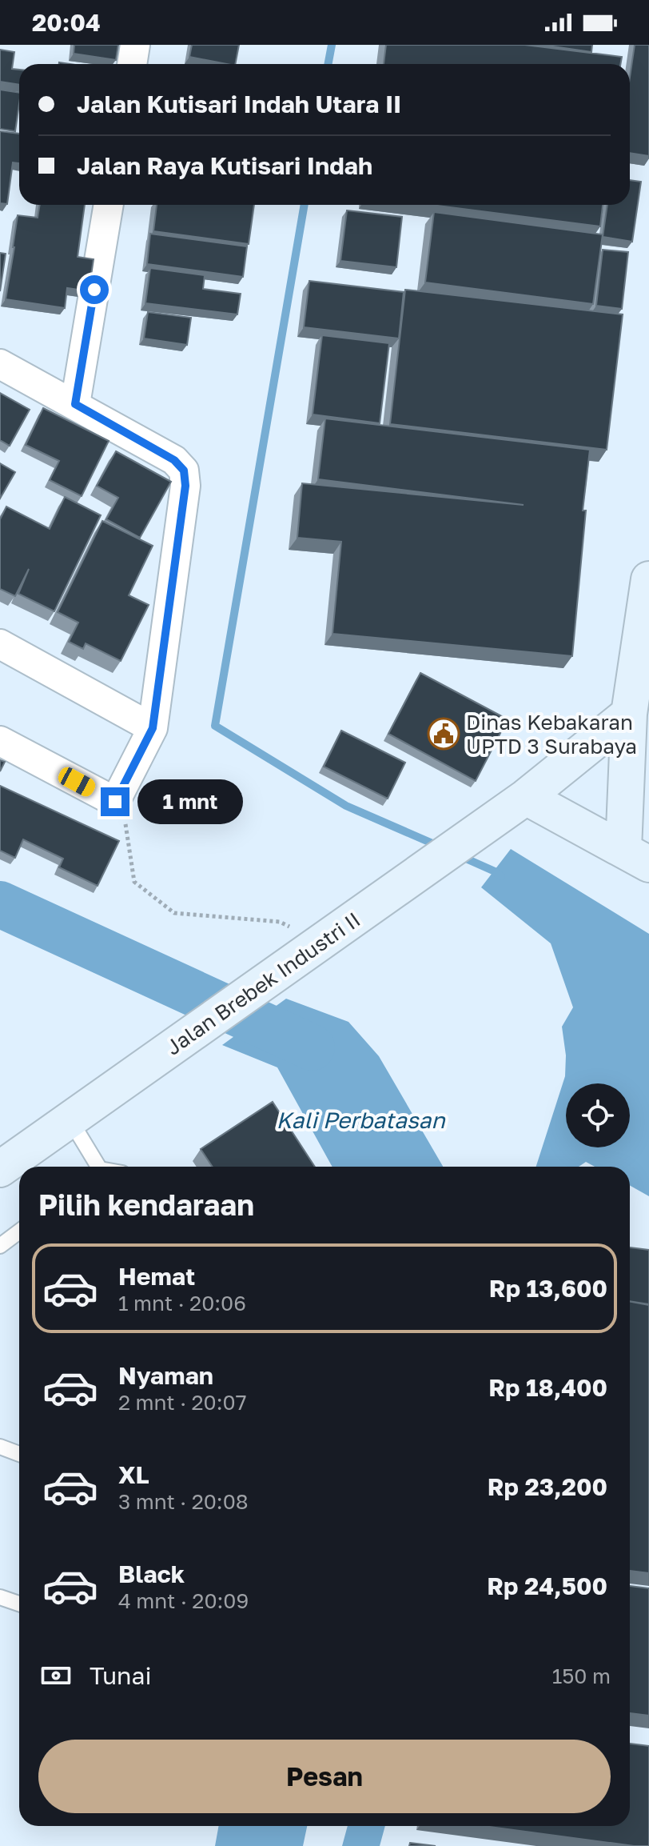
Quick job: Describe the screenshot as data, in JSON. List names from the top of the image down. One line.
{"streets":{"street":["Jalan Brebek Industri II"]},"water":["Kali Perbatasan"],"places":{"public building":["Dinas Kebakaran UPTD 3 Surabaya"]},"page":{"status":"20:04","banner":["Jalan Kutisari Indah Utara II","Jalan Raya Kutisari Indah"],"bubble":"1 mnt","heading":"Pilih kendaraan","list":[{"name":"Hemat","note":"1 mnt · 20:06","value":"Rp 13,600"},{"name":"Nyaman","note":"2 mnt · 20:07","value":"Rp 18,400"},{"name":"XL","note":"3 mnt · 20:08","value":"Rp 23,200"},{"name":"Black","note":"4 mnt · 20:09","value":"Rp 24,500"}],"pay":["Tunai","150 m"],"buttons":"Pesan"}}
